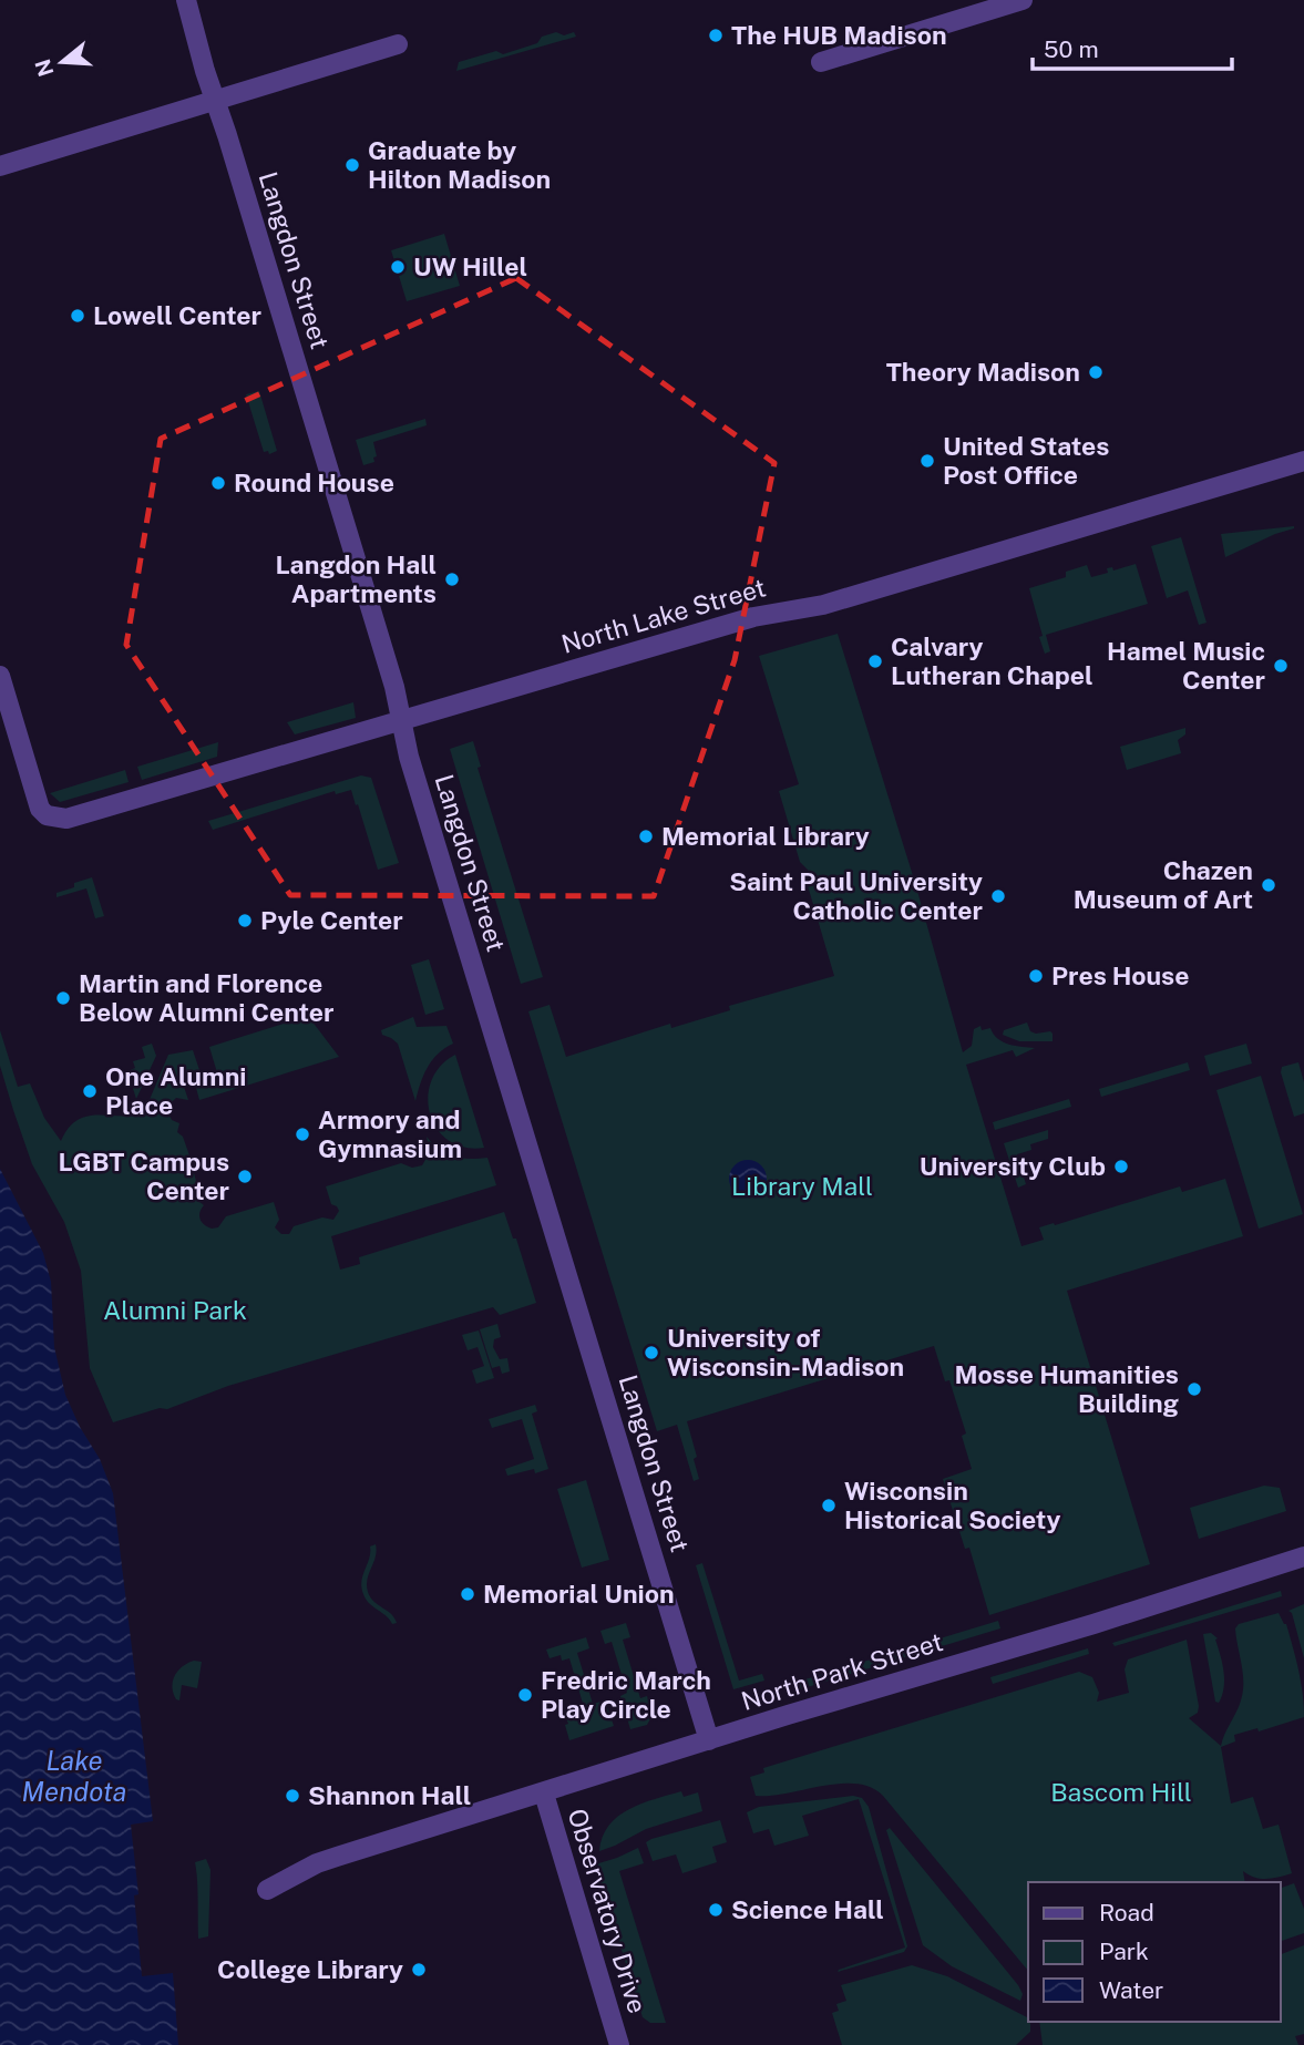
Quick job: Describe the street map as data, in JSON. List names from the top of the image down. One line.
{"streets":{"street":["Langdon Street","North Lake Street","North Park Street","Observatory Drive"]},"crossings":[["Langdon Street","North Lake Street"],["Langdon Street","North Park Street"],["North Park Street","Observatory Drive"]],"water":["Lake Mendota"],"parks":["Library Mall","Alumni Park","Bascom Hill"],"places":["The HUB Madison","Graduate by Hilton Madison","UW Hillel","Lowell Center","Theory Madison","United States Post Office","Round House","Langdon Hall Apartments","Calvary Lutheran Chapel","Hamel Music Center","Memorial Library","Chazen Museum of Art","Saint Paul University Catholic Center","Pyle Center","Pres House","Martin and Florence Below Alumni Center","One Alumni Place","Armory and Gymnasium","University Club","LGBT Campus Center","University of Wisconsin-Madison","Mosse Humanities Building","Wisconsin Historical Society","Memorial Union","Fredric March Play Circle","Shannon Hall","Science Hall","College Library"],"legend":["Road","Park","Water"],"scale_bar":"50 m","north":"left"}
